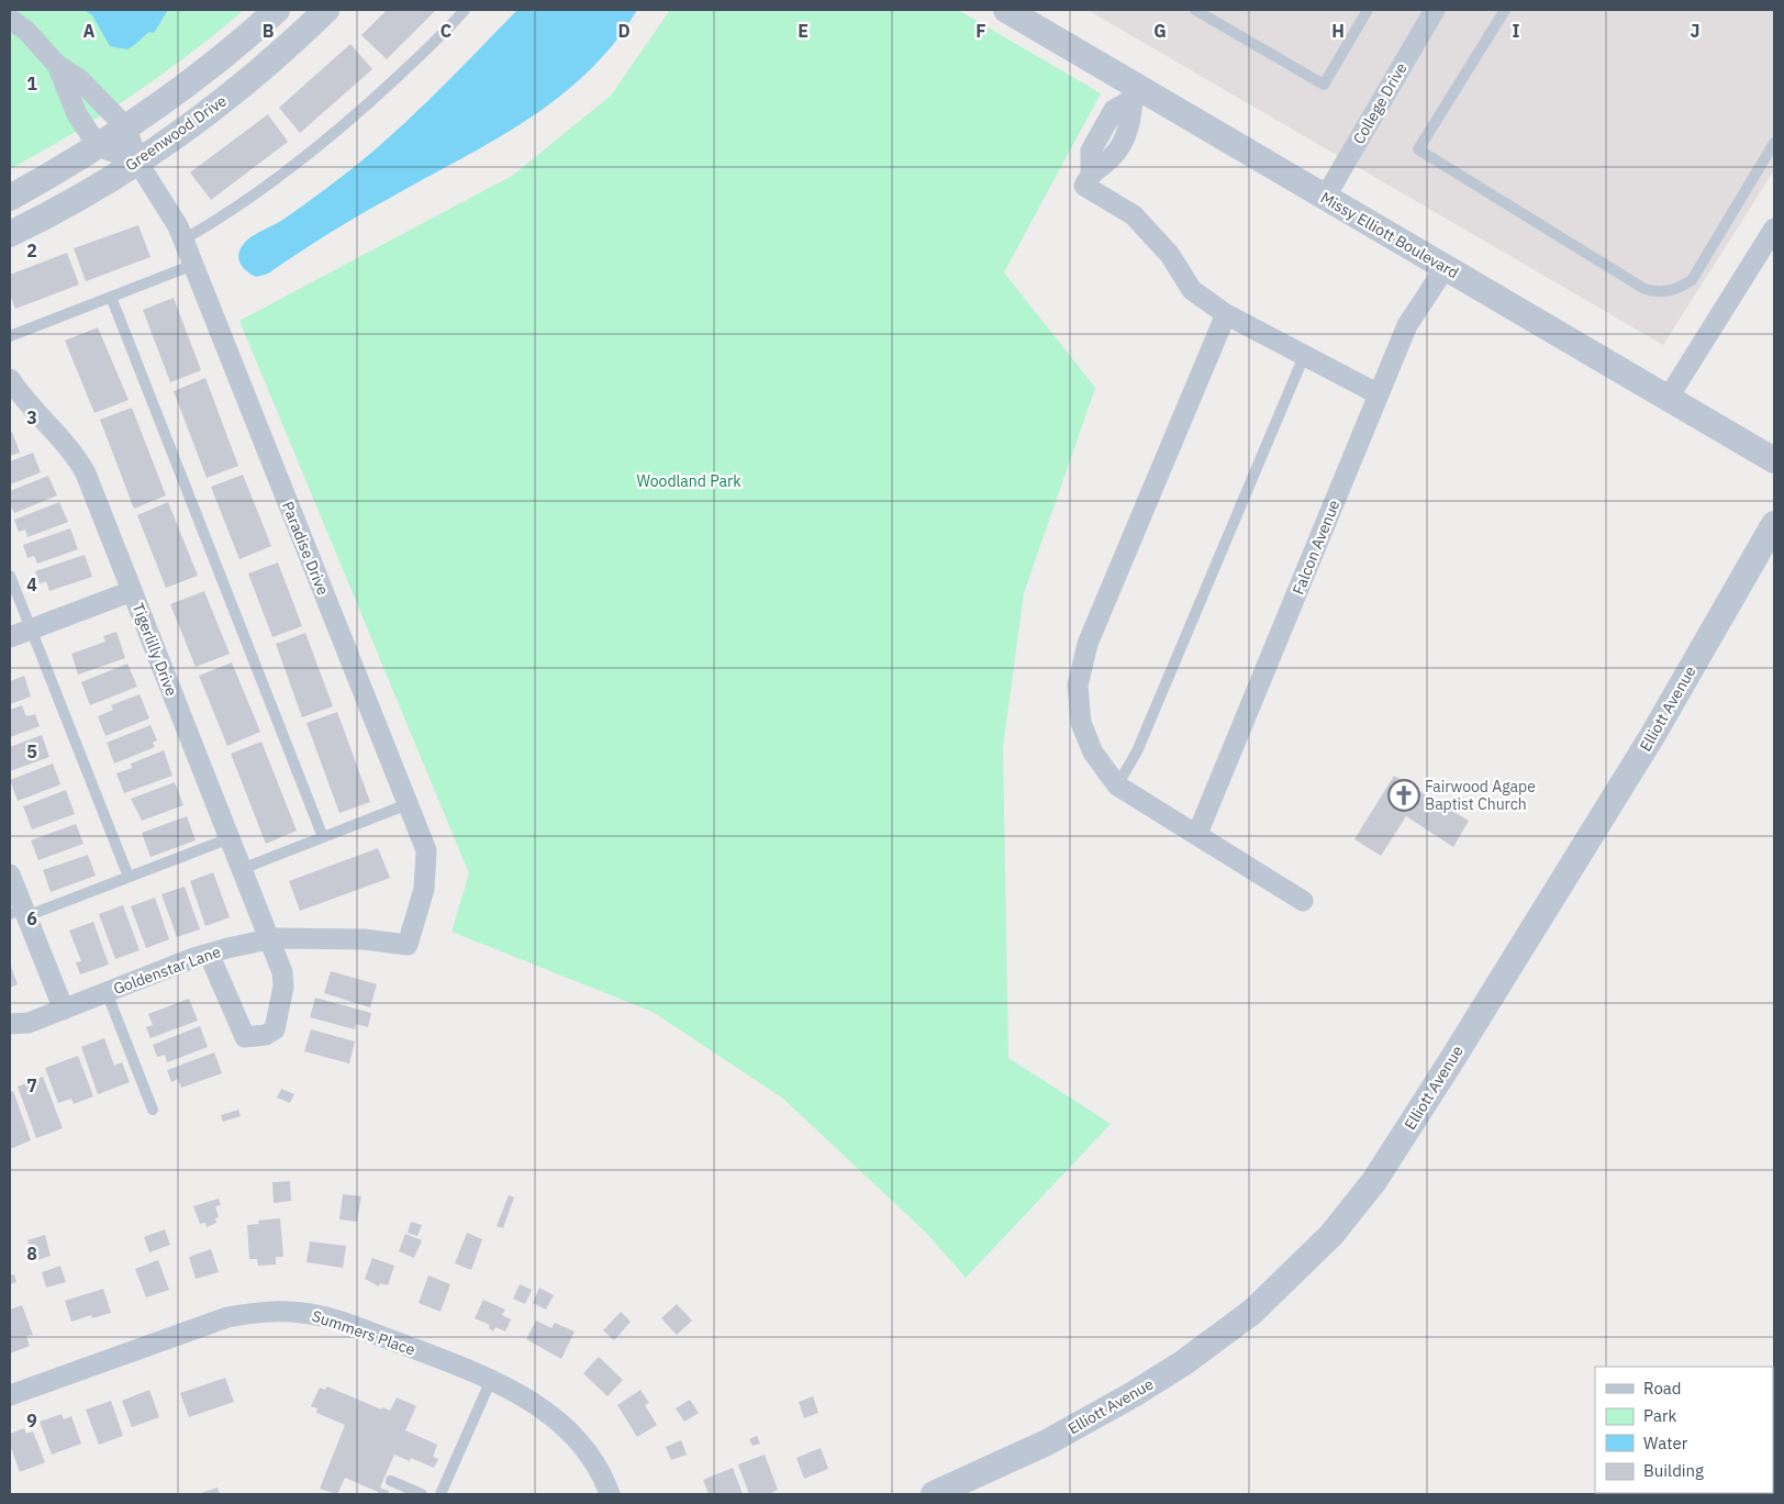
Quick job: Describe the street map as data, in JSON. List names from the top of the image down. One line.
{"streets":{"street":["College Drive","Greenwood Drive","Missy Elliott Boulevard","Falcon Avenue","Paradise Drive","Tigerlilly Drive","Elliott Avenue","Goldenstar Lane","Summers Place"]},"crossings":[["College Drive","Missy Elliott Boulevard"],["Greenwood Drive","Paradise Drive"],["Missy Elliott Boulevard","Falcon Avenue"],["Paradise Drive","Goldenstar Lane"],["Tigerlilly Drive","Goldenstar Lane"]],"parks":["Woodland Park"],"places":{"church":["Fairwood Agape Baptist Church"]},"legend":["Road","Park","Water","Building"],"grid":{"columns":["A","B","C","D","E","F","G","H","I","J"],"rows":["1","2","3","4","5","6","7","8","9"]}}
